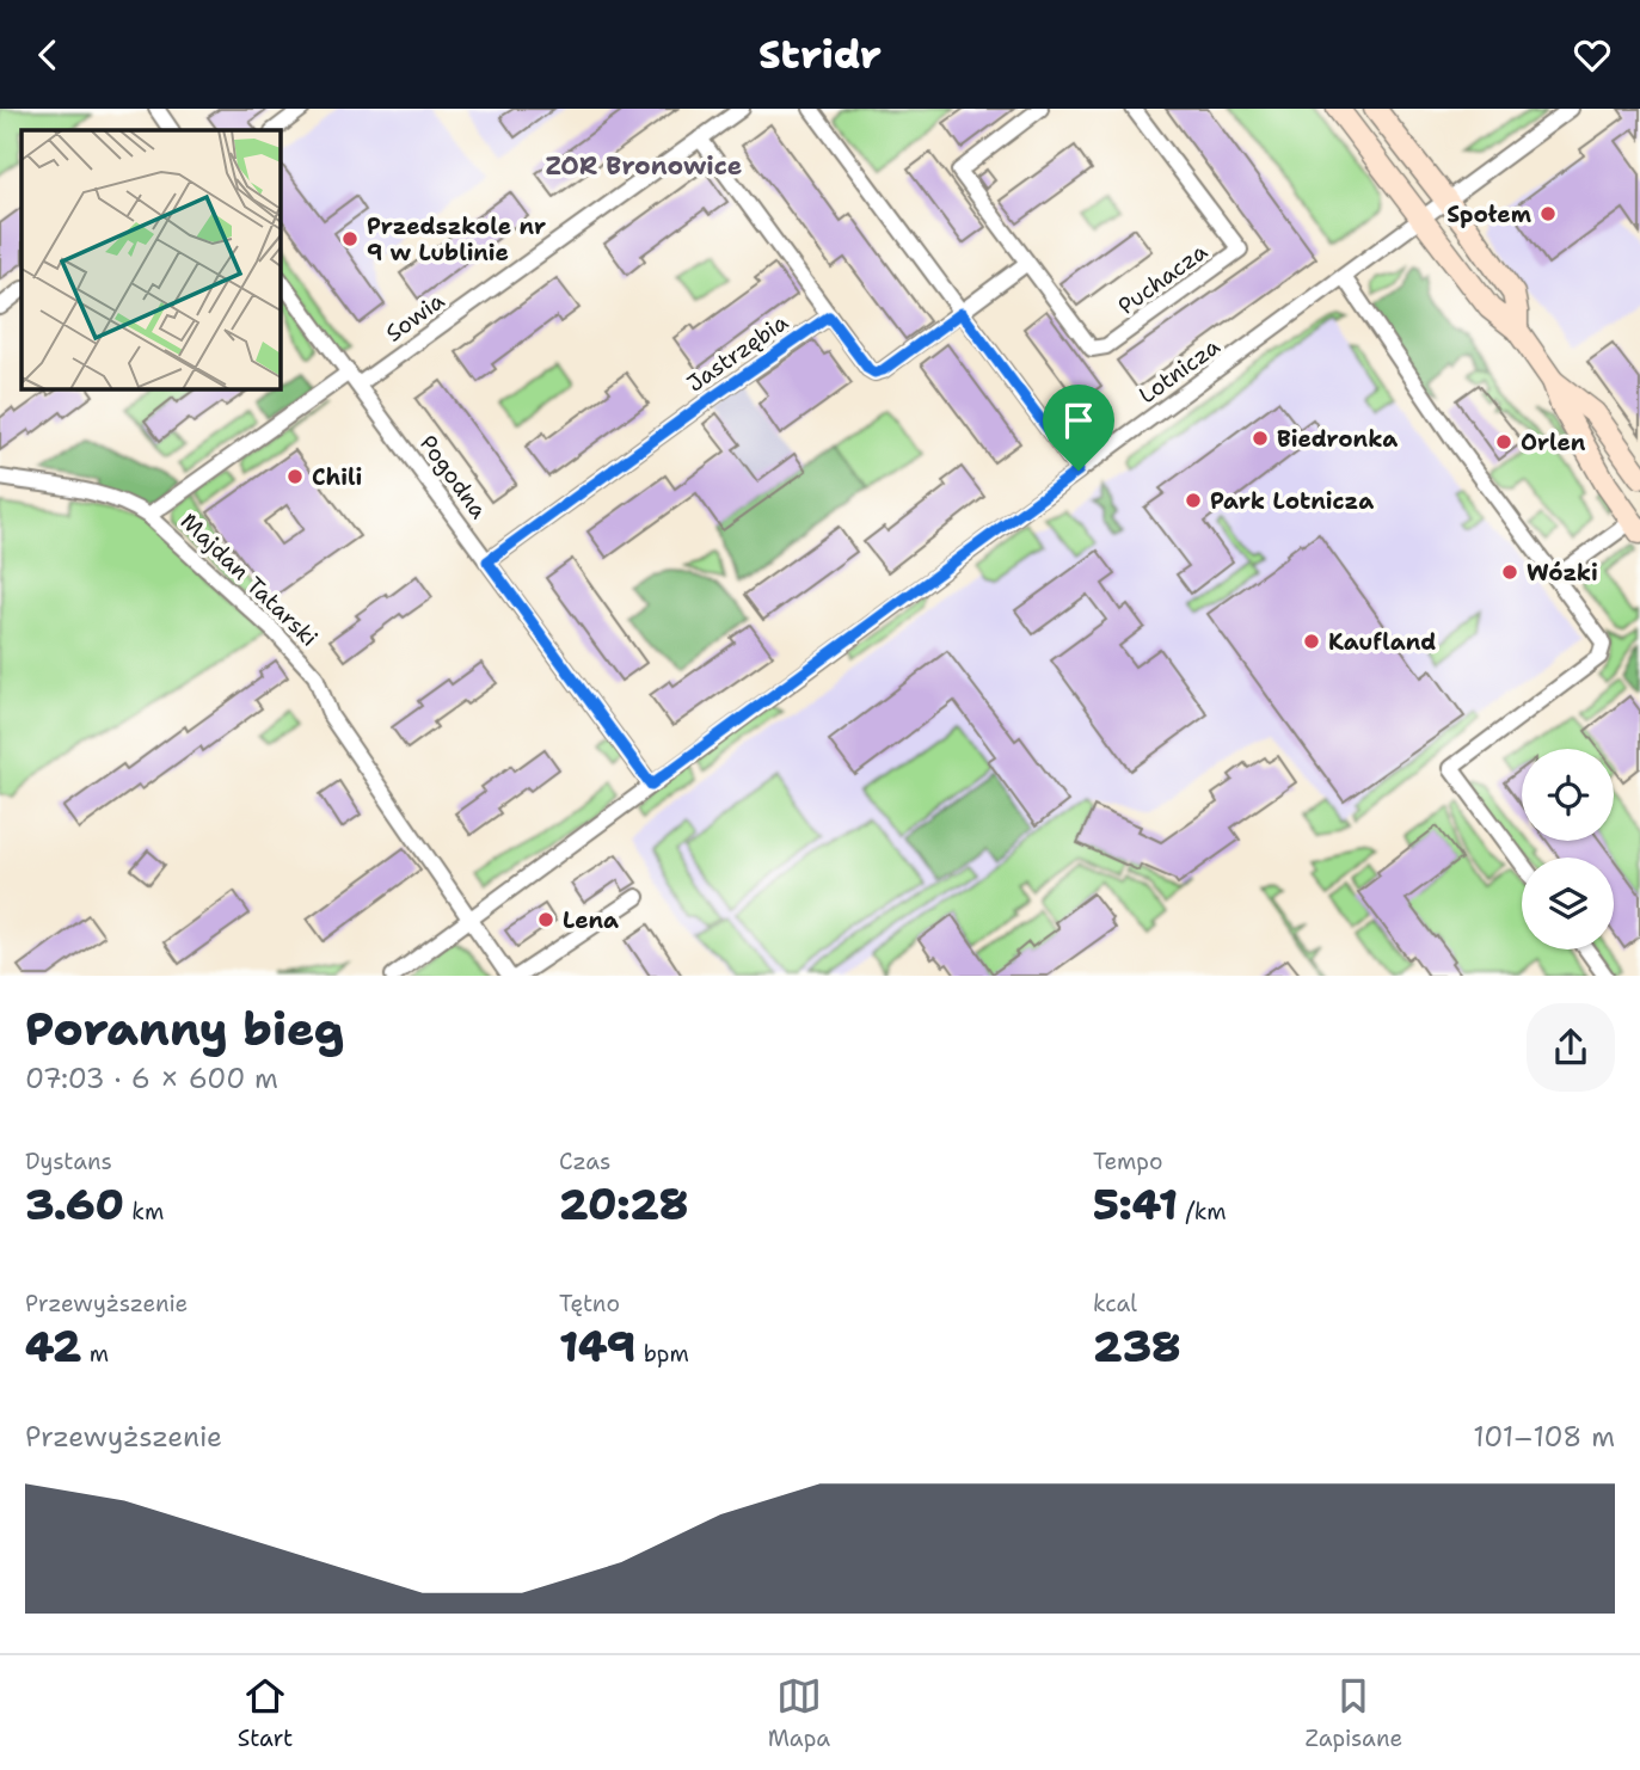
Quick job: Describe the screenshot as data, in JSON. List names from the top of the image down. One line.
{"streets":{"street":["Puchacza","Sowia","Jastrzębia","Lotnicza","Pogodna","Majdan Tatarski"]},"crossings":[["Sowia","Pogodna"],["Sowia","Majdan Tatarski"],["Jastrzębia","Pogodna"],["Lotnicza","Pogodna"],["Lotnicza","Majdan Tatarski"]],"districts":["ZOR Bronowice"],"places":["Społem","Przedszkole nr 9 w Lublinie","Biedronka","Orlen","Chili","Park Lotnicza","Wózki","Kaufland","Lena"],"page":{"header":"Stridr","heading":["Poranny bieg","07:03 · 6 × 600 m"],"stats":[["Dystans","3.60 km"],["Czas","20:28"],["Tempo","5:41 /km"],["Przewyższenie","42 m"],["Tętno","149 bpm"],["kcal","238"]],"chart":["Przewyższenie","101–108 m"],"tabs":["Start","Mapa","Zapisane"]}}
